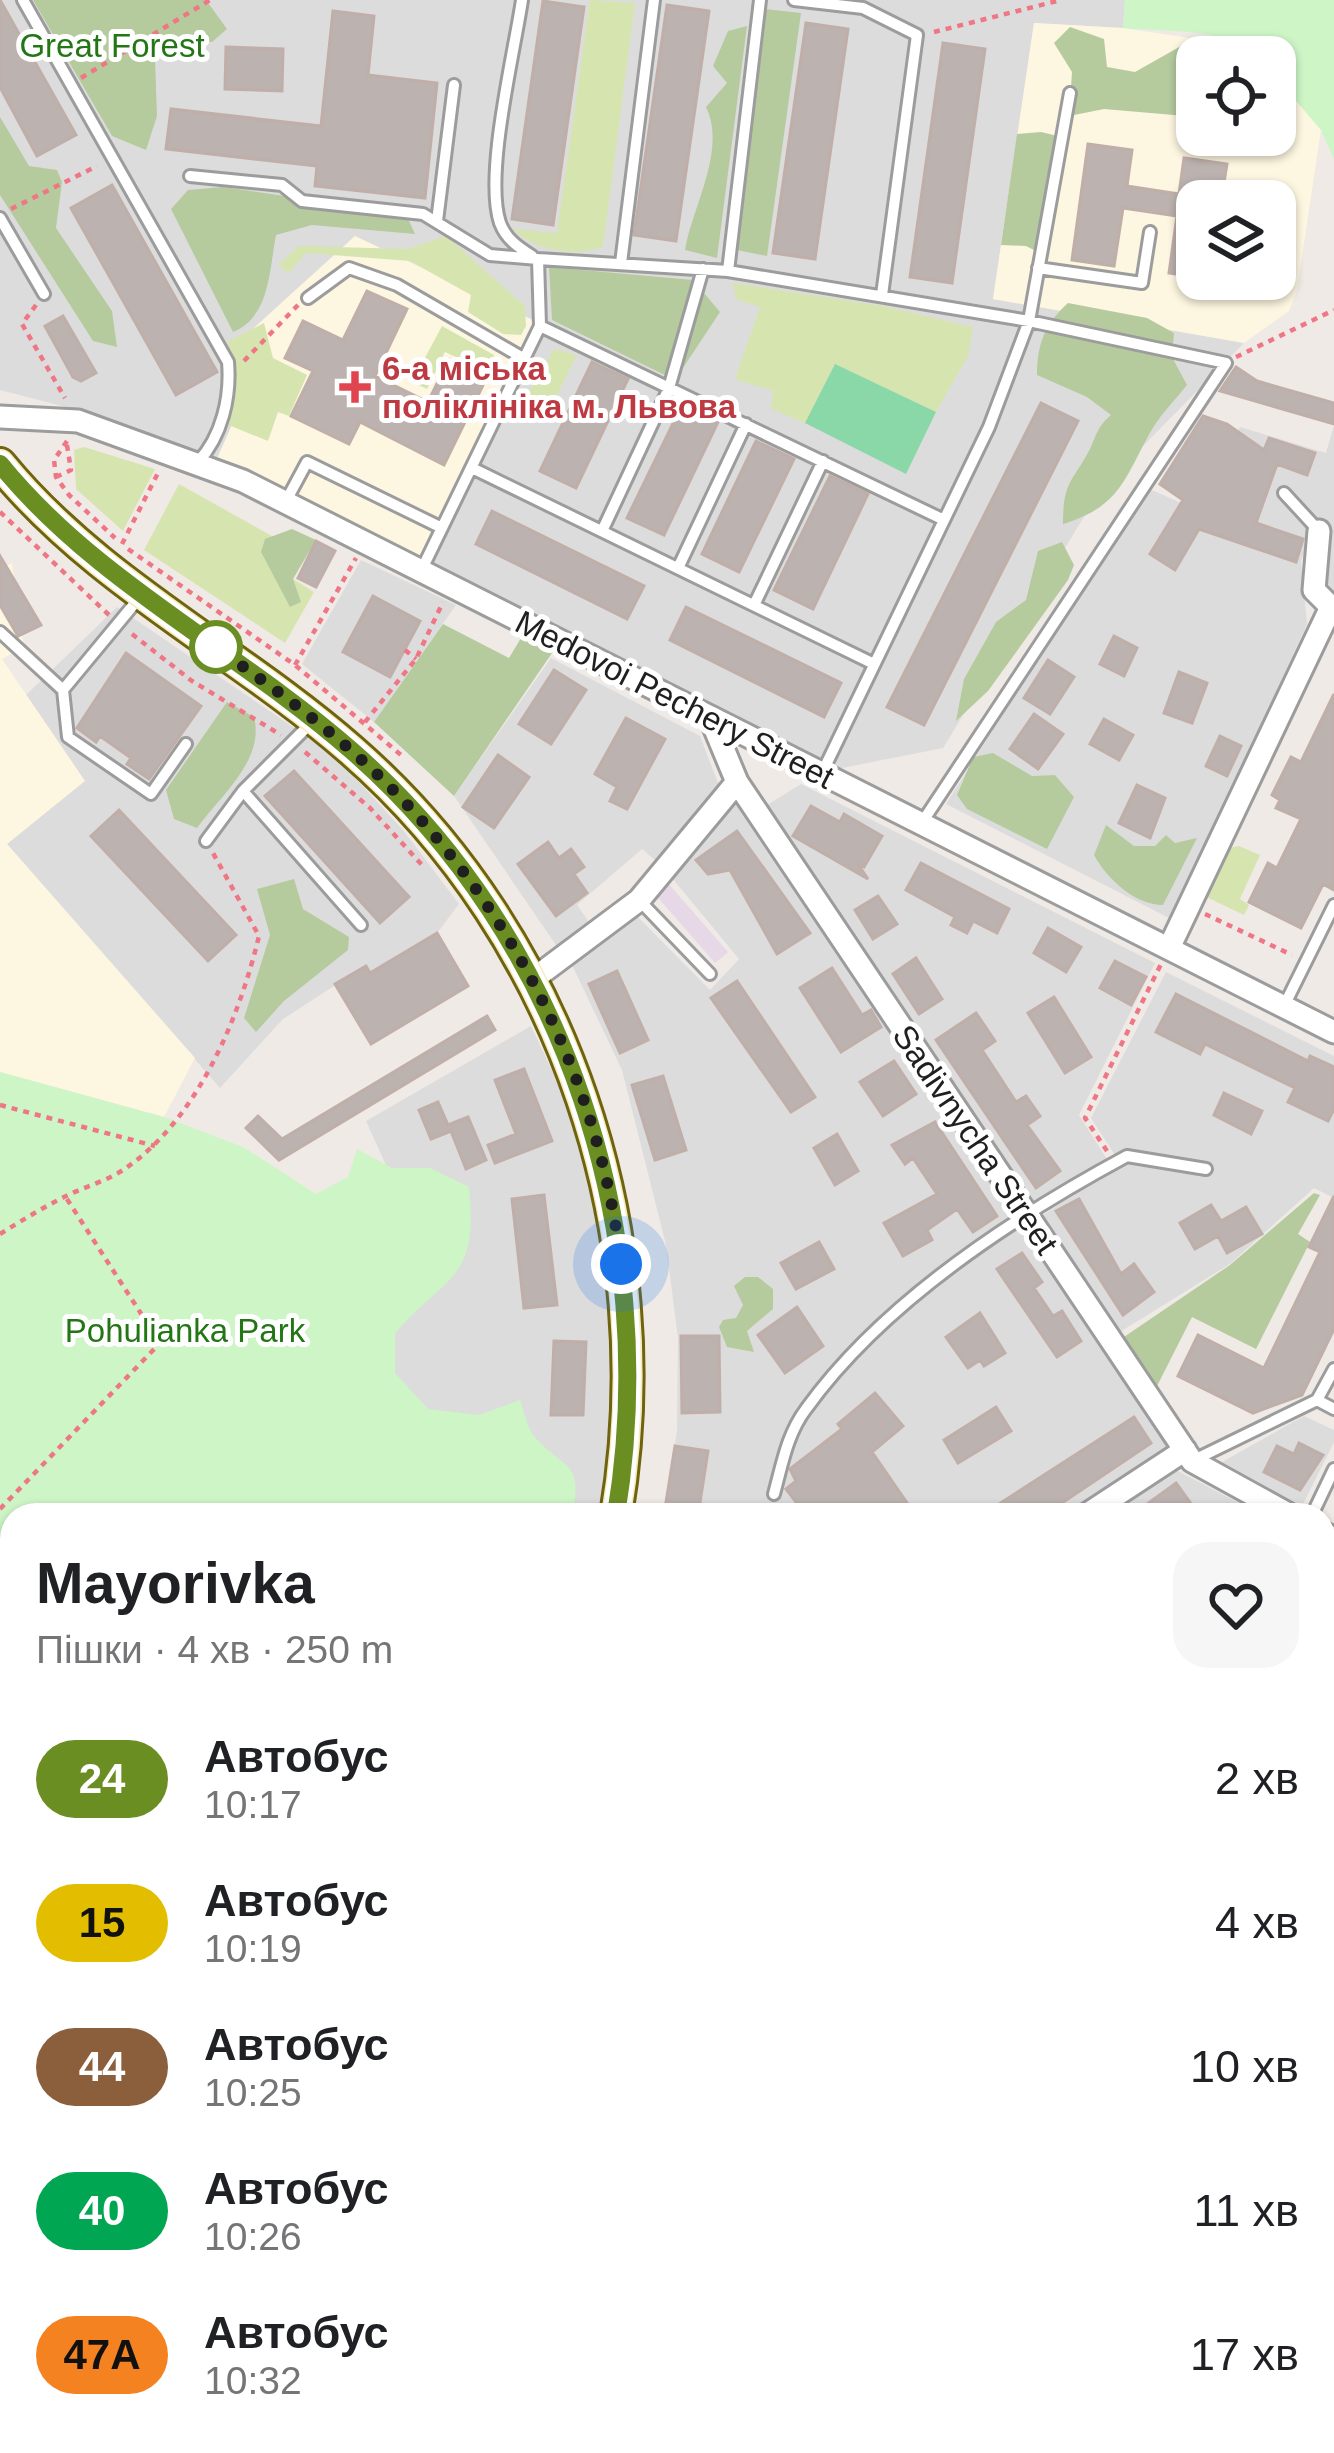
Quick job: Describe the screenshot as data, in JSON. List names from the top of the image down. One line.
{"streets":{"street":["Medovoi Pechery Street","Sadivnycha Street"]},"crossings":[["Medovoi Pechery Street","Sadivnycha Street"]],"parks":["Great Forest","Pohulianka Park"],"places":{"health":["6-а міська поліклініка м. Львова"]},"lines":["bus line 24"],"page":{"heading":["Mayorivka","Пішки · 4 хв · 250 m"],"list":[{"mark":"24","name":"Автобус","note":"10:17","value":"2 хв"},{"mark":"15","name":"Автобус","note":"10:19","value":"4 хв"},{"mark":"44","name":"Автобус","note":"10:25","value":"10 хв"},{"mark":"40","name":"Автобус","note":"10:26","value":"11 хв"},{"mark":"47А","name":"Автобус","note":"10:32","value":"17 хв"}]}}
